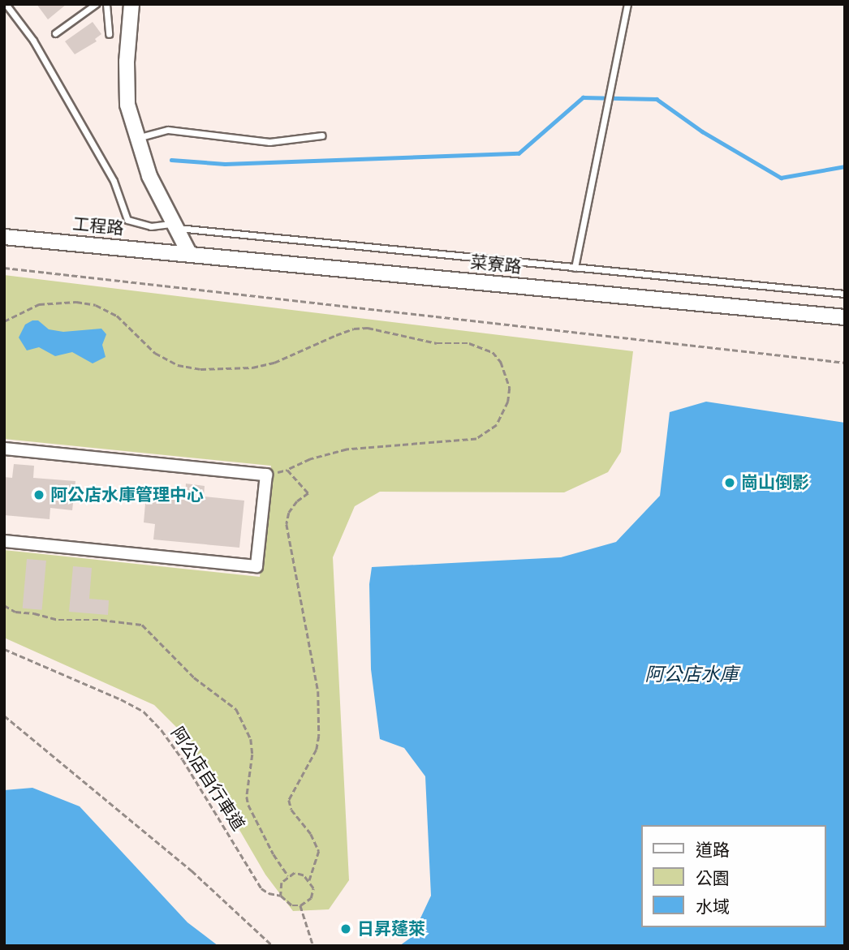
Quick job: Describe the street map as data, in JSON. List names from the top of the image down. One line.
{"streets":{"street":["工程路","菜寮路"],"path":["阿公店自行車道"]},"crossings":[["工程路","菜寮路"]],"water":["阿公店水庫"],"places":["崗山倒影","阿公店水庫管理中心","日昇蓬萊"],"legend":["道路","公園","水域"]}
